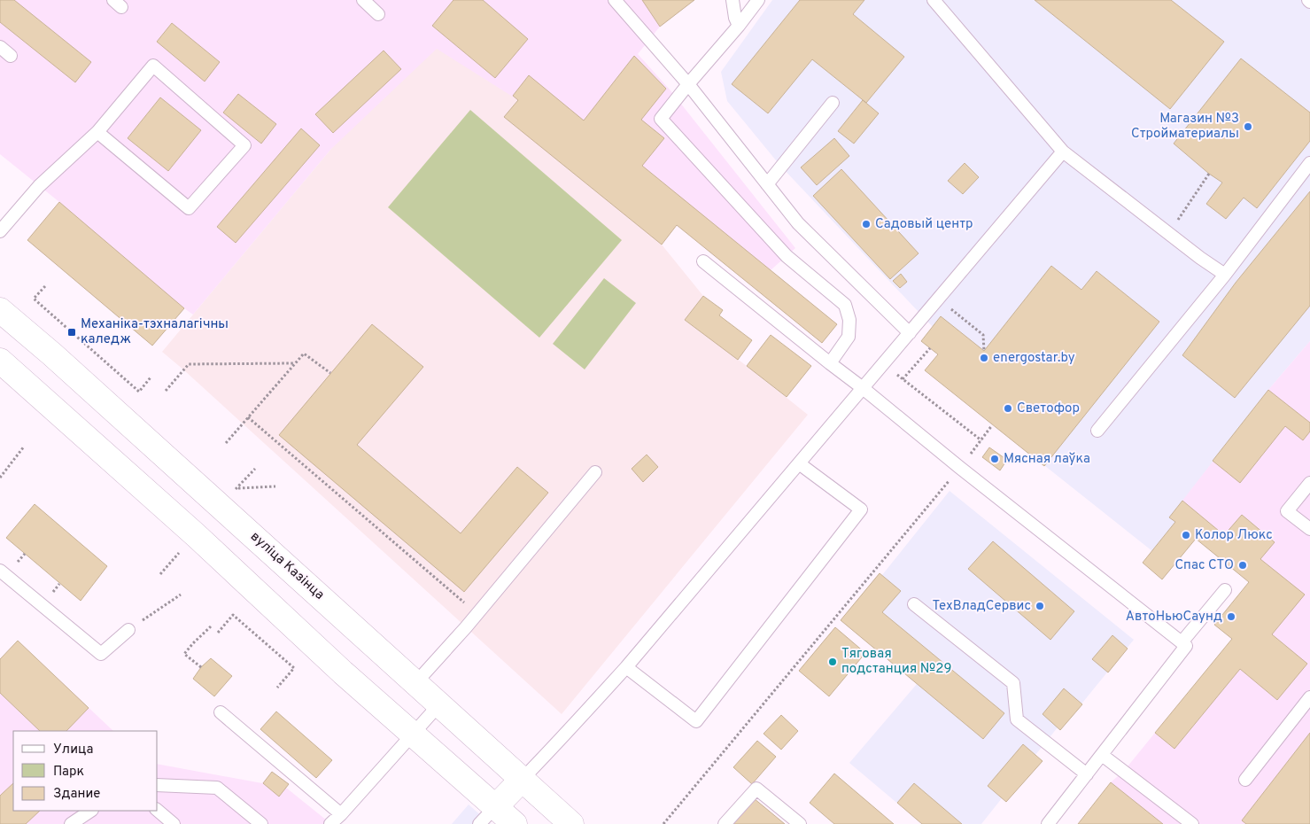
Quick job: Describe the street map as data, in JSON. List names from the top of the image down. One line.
{"streets":{"main road":["вуліца Казінца"]},"places":{"other":["Магазин №3 Стройматериалы","Садовый центр","energostar.by","Светофор","Мясная лаўка","Колор Люкс","Спас СТО","ТехВладСервис","АвтоНьюСаунд","Тяговая подстанция №29"],"transit":["Механіка-тэхналагічны каледж"]},"legend":["Улица","Парк","Здание"]}
